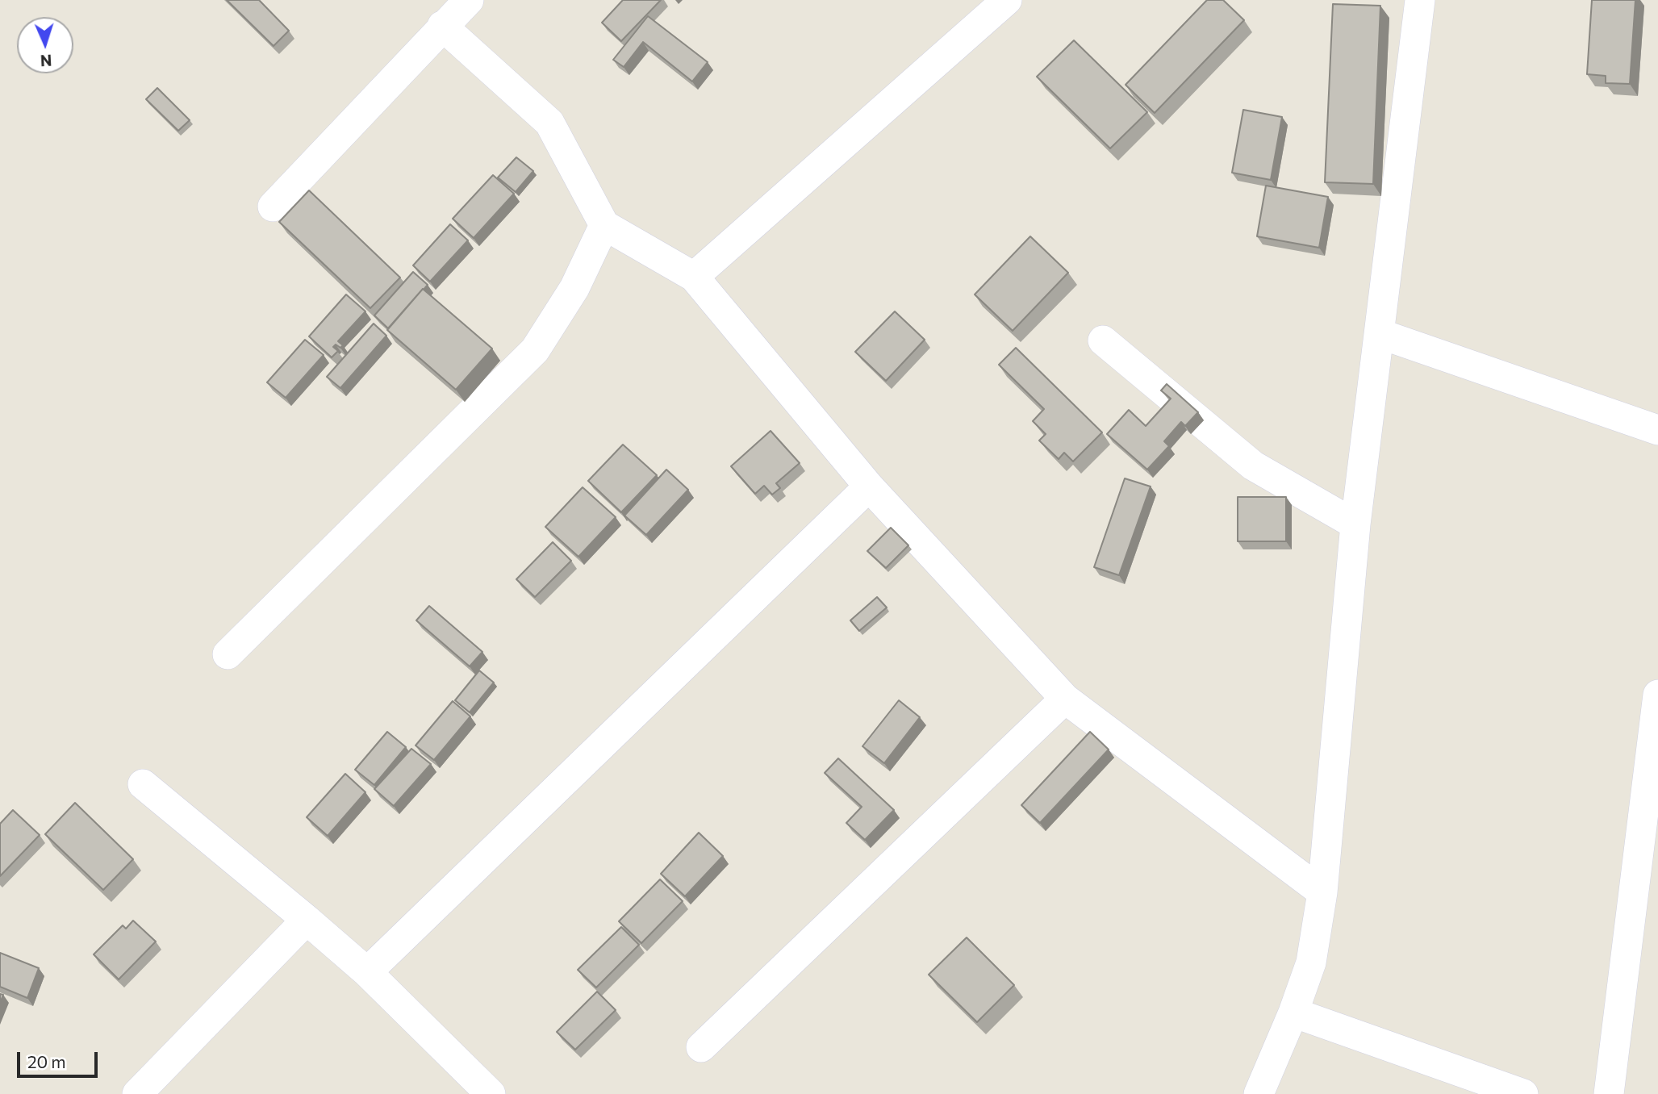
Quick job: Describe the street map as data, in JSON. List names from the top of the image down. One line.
{"scale_bar":"20 m","north":"bottom"}
